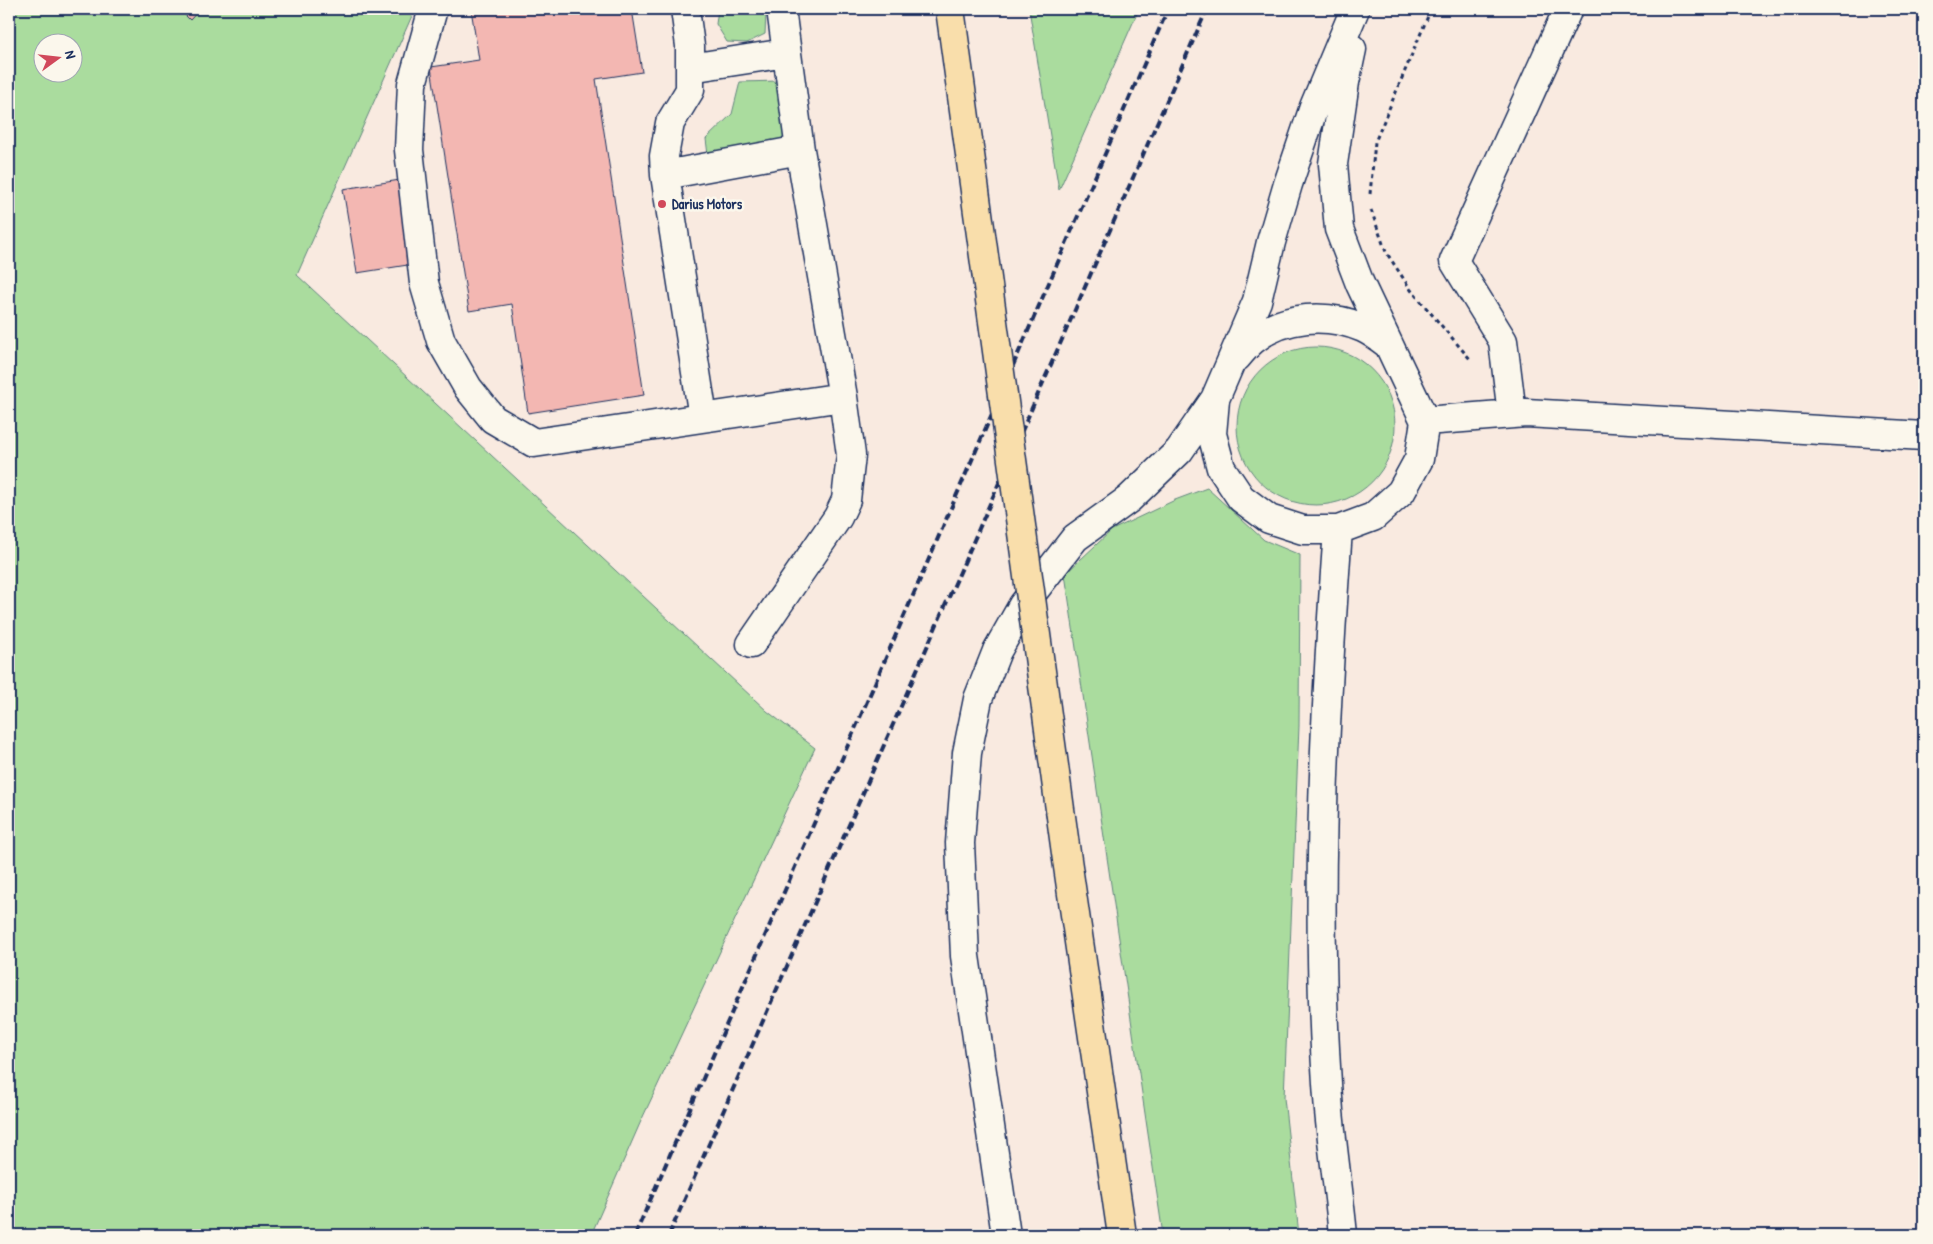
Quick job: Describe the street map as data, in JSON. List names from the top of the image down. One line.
{"places":["Darius Motors"],"north":"right"}
